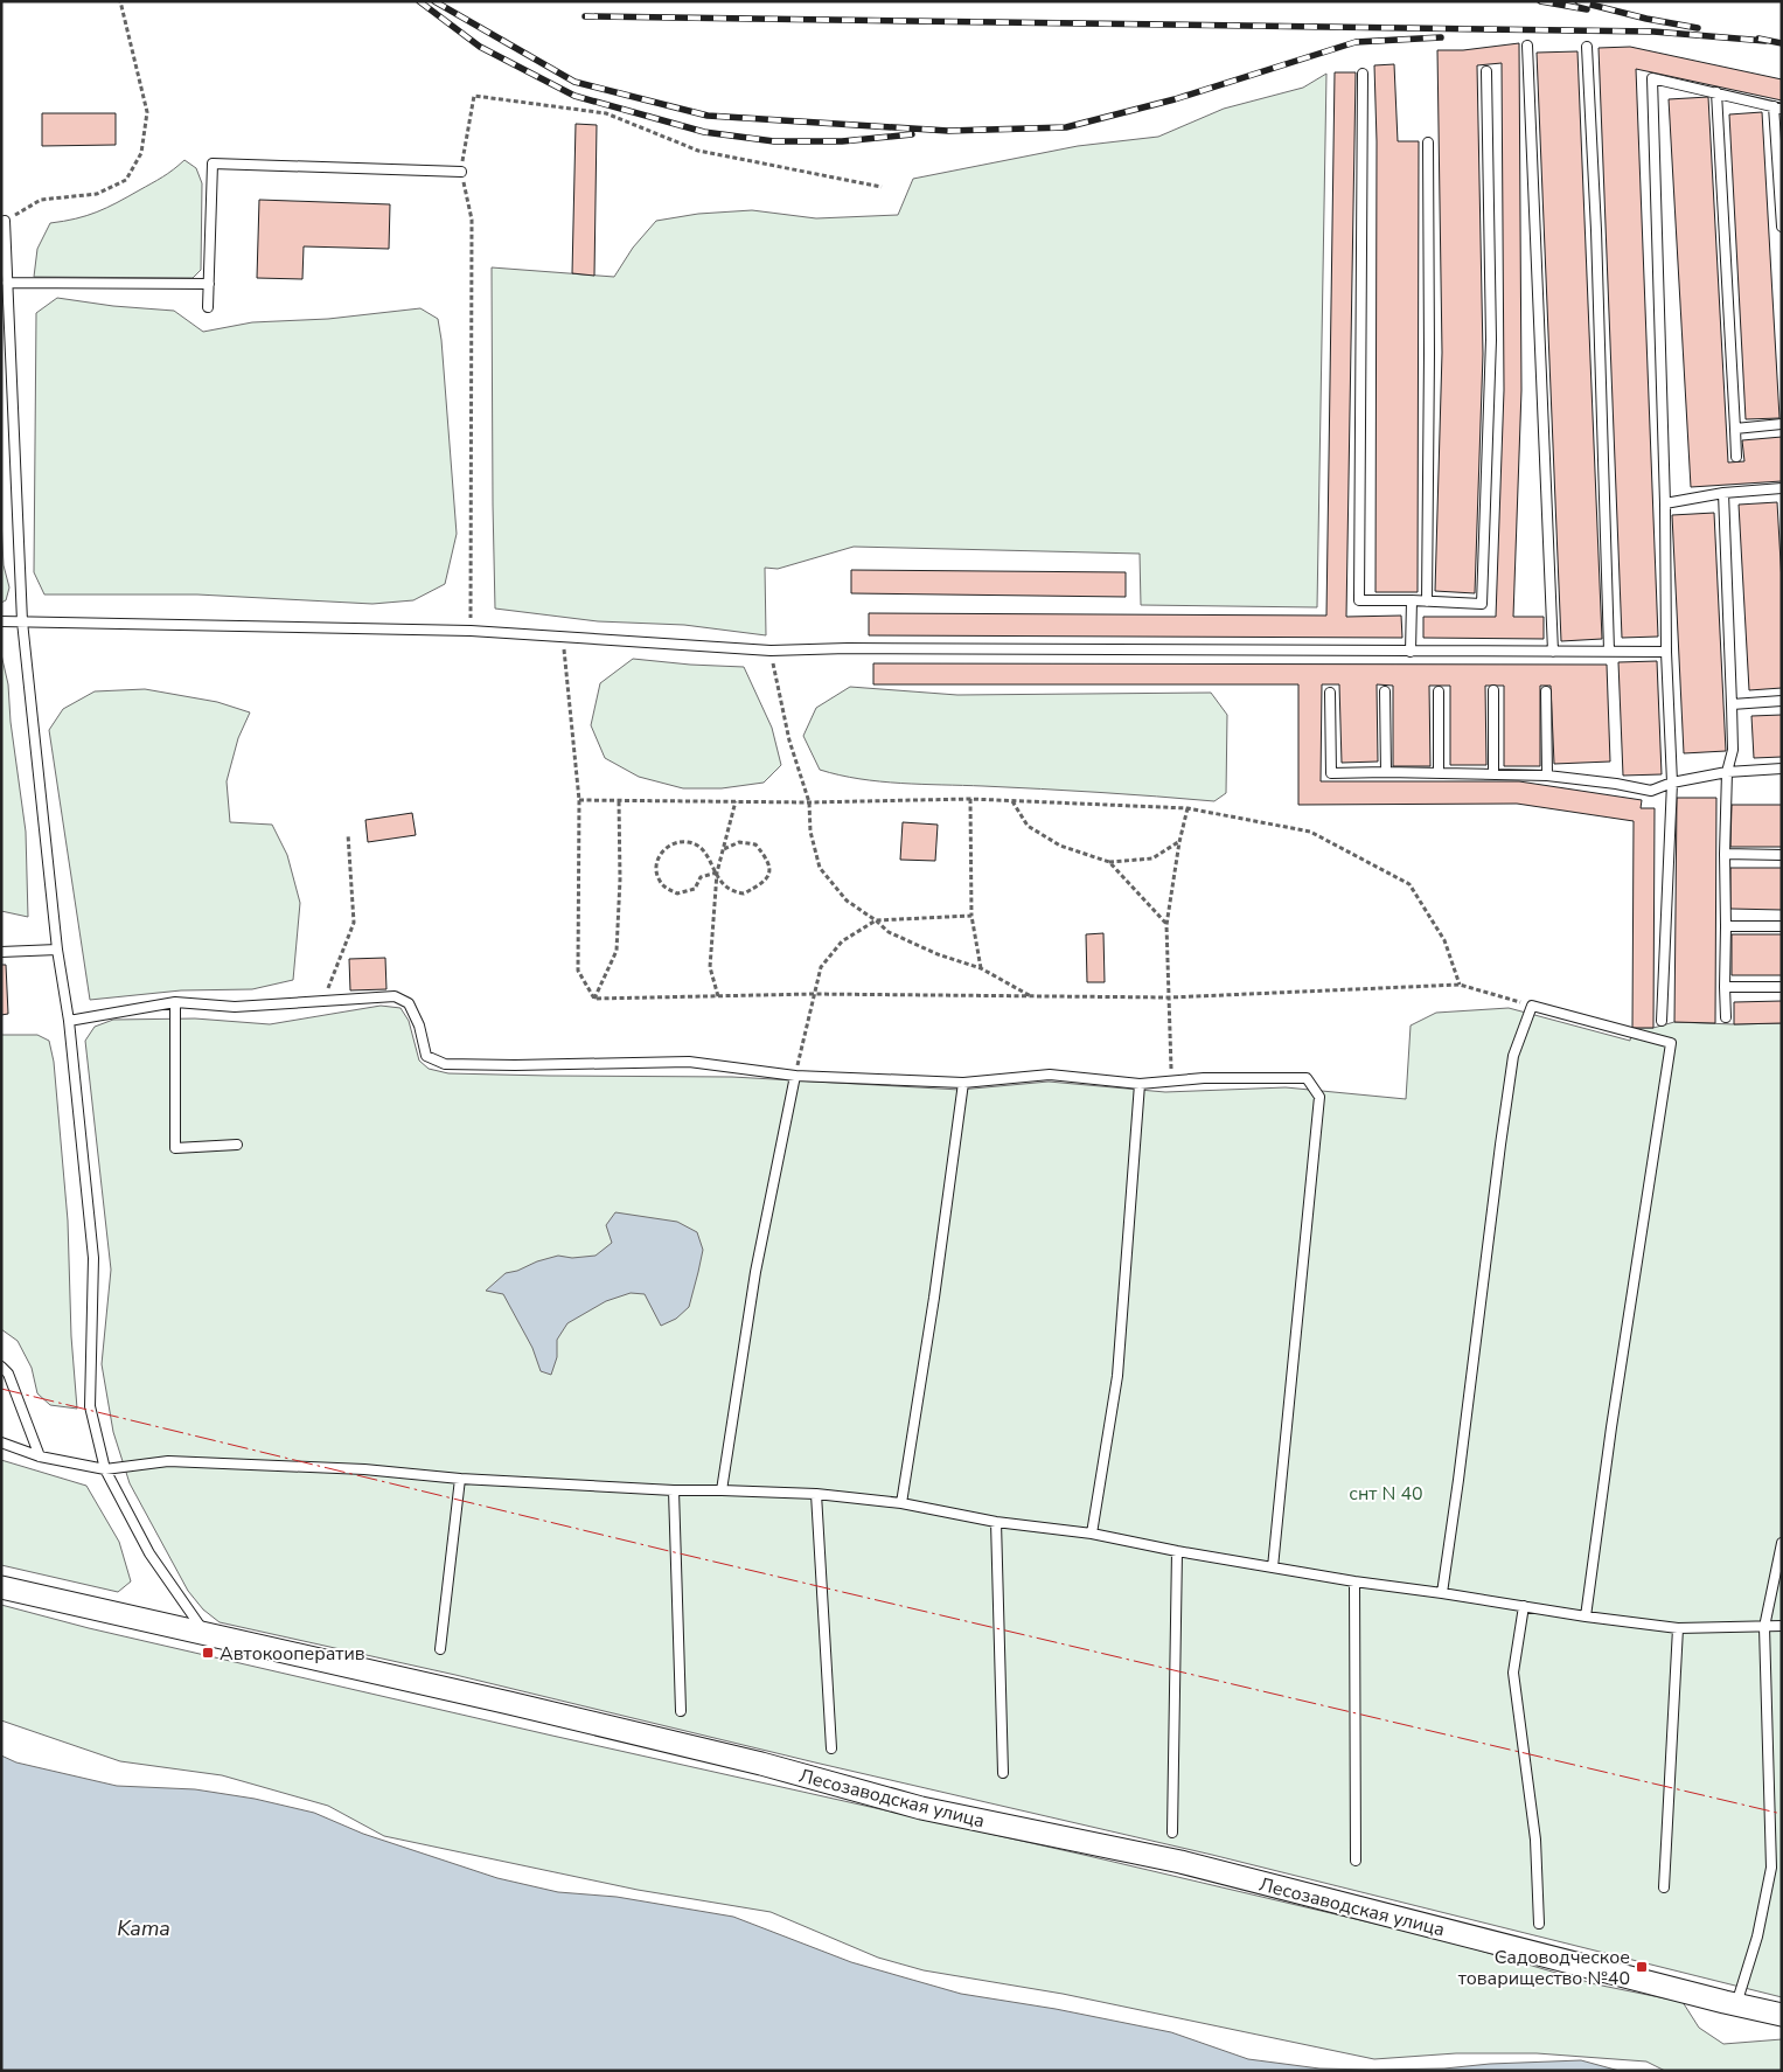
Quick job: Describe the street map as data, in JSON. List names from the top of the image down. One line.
{"streets":{"street":["Лесозаводская улица"]},"water":["Kama"],"parks":["снт N 40"],"places":{"transit":["Автокооператив","Садоводческое товарищество №40"]}}
